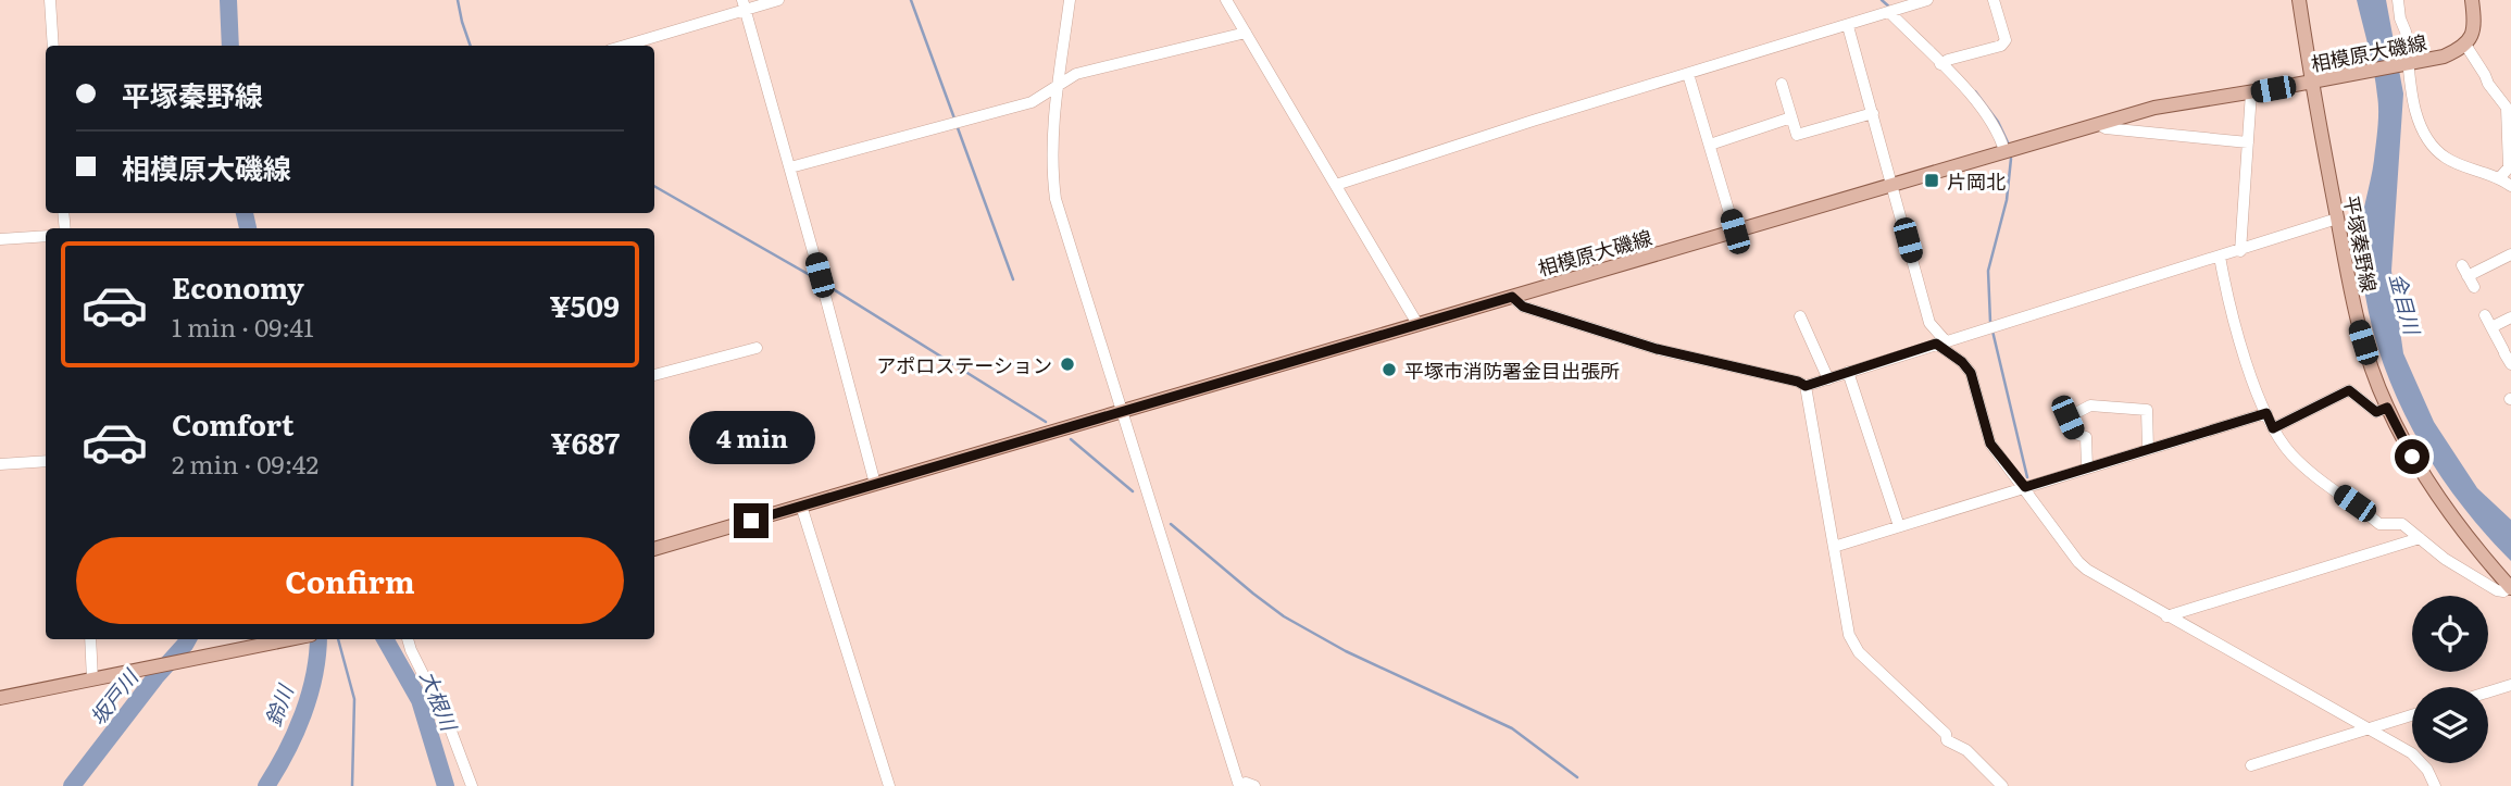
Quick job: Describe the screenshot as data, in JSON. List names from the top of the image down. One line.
{"streets":{"main road":["相模原大磯線","平塚秦野線"]},"crossings":[["相模原大磯線","平塚秦野線"]],"water":["金目川","坂戸川","大根川","鈴川"],"places":{"transit":["片岡北"],"other":["アポロステーション","平塚市消防署金目出張所"]},"page":{"banner":["平塚秦野線","相模原大磯線"],"list":[{"name":"Economy","note":"1 min · 09:41","value":"¥509"},{"name":"Comfort","note":"2 min · 09:42","value":"¥687"}],"bubble":"4 min","buttons":"Confirm"}}
